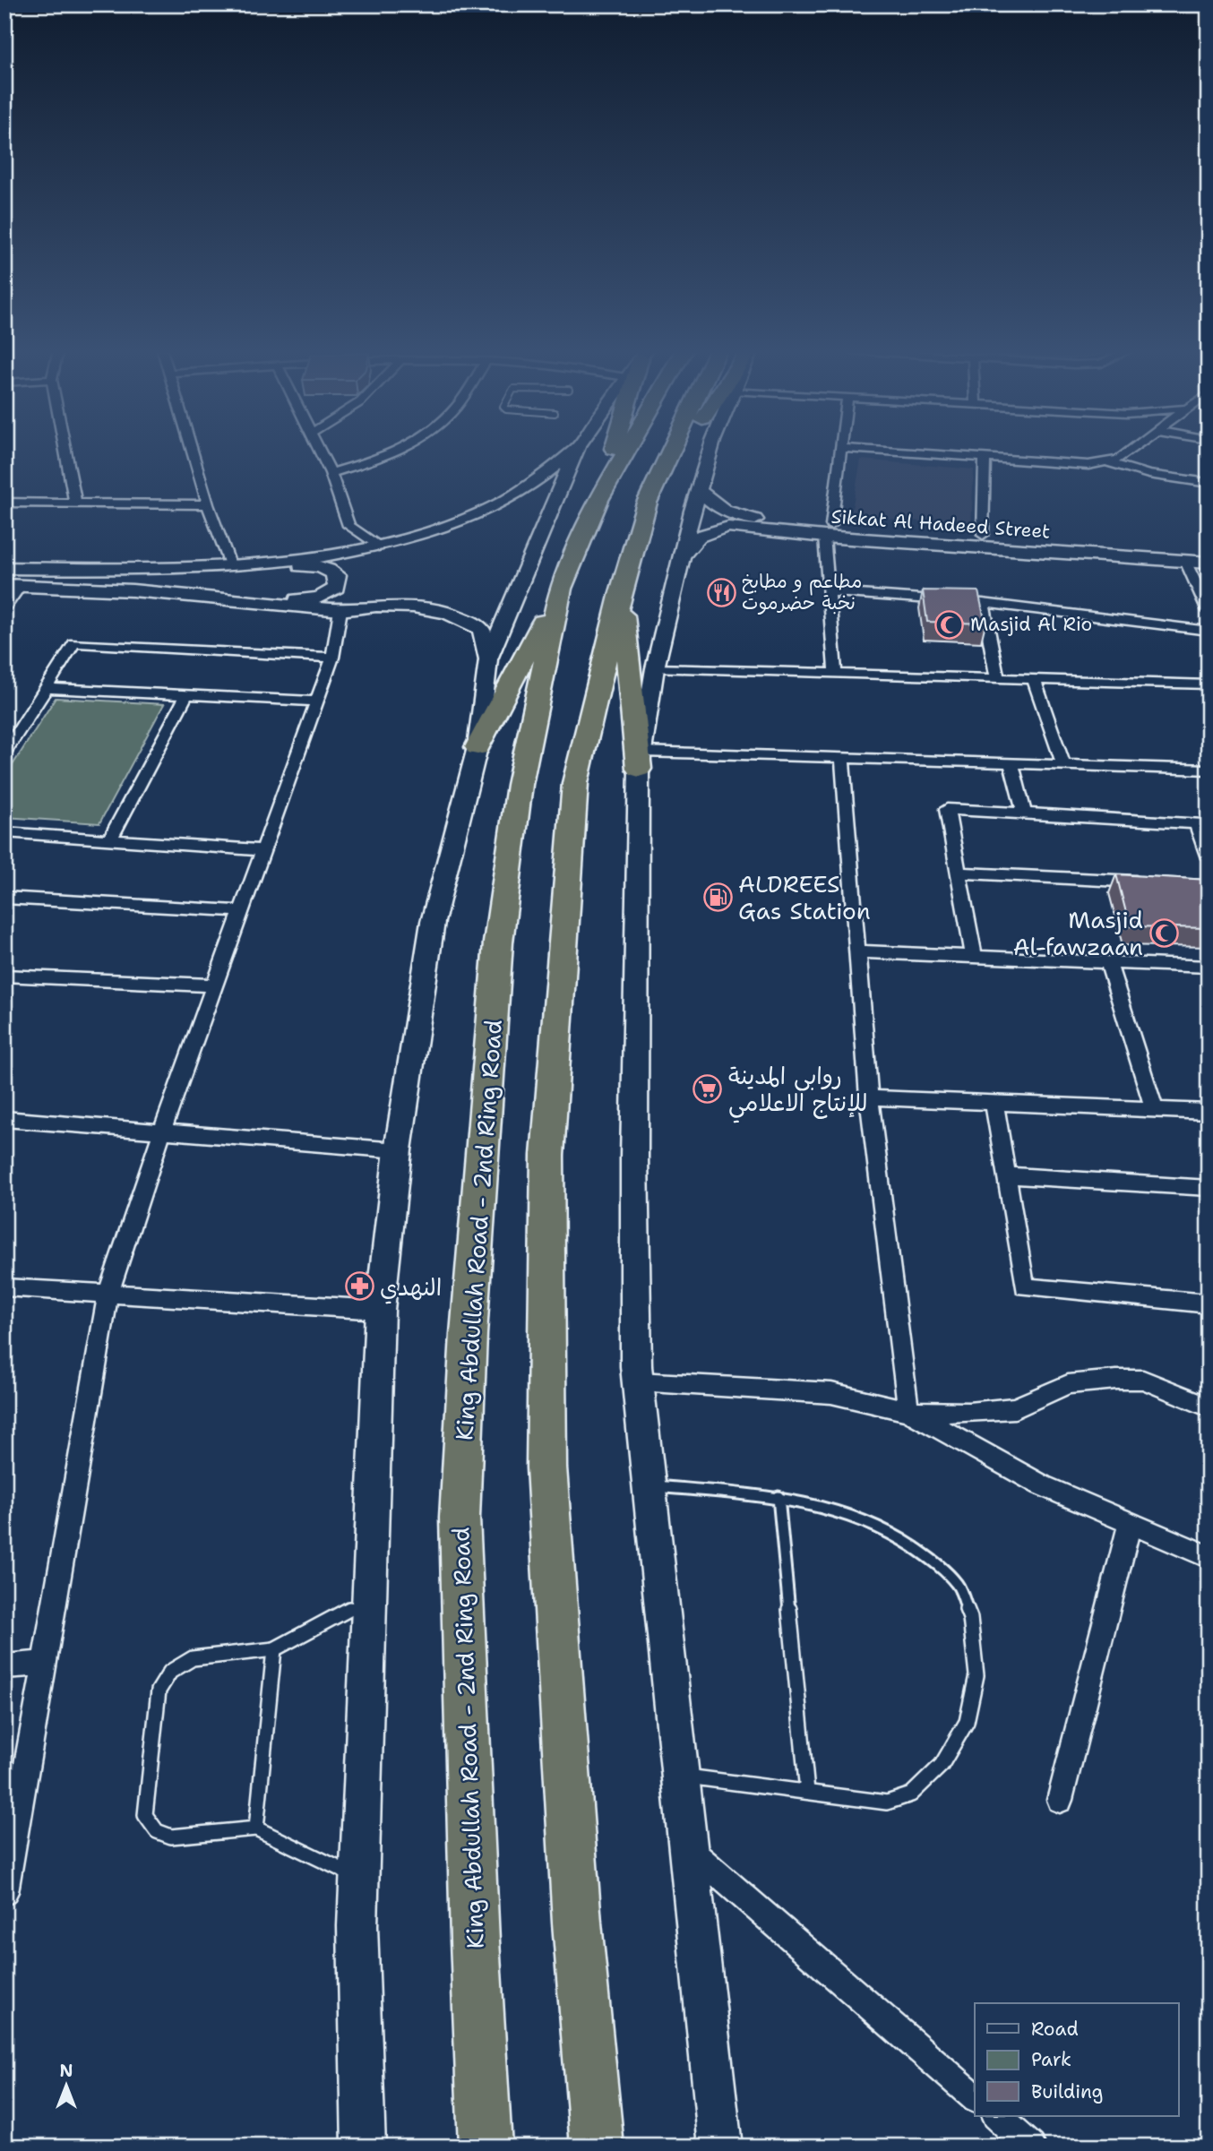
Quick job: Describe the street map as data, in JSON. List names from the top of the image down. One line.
{"streets":{"highway":["King Abdullah Road - 2nd Ring Road"],"main road":["Sikkat Al Hadeed Street"]},"places":{"restaurant":["مطاعم و مطابخ نخبة حضرموت"],"mosque":["Masjid Al Rio","Masjid Al-fawzaan"],"fuel station":["ALDREES Gas Station"],"supermarket":["روابي المدينة للإنتاج الاعلامي"],"pharmacy":["النهدي"]},"legend":["Road","Park","Building"],"north":"top"}
